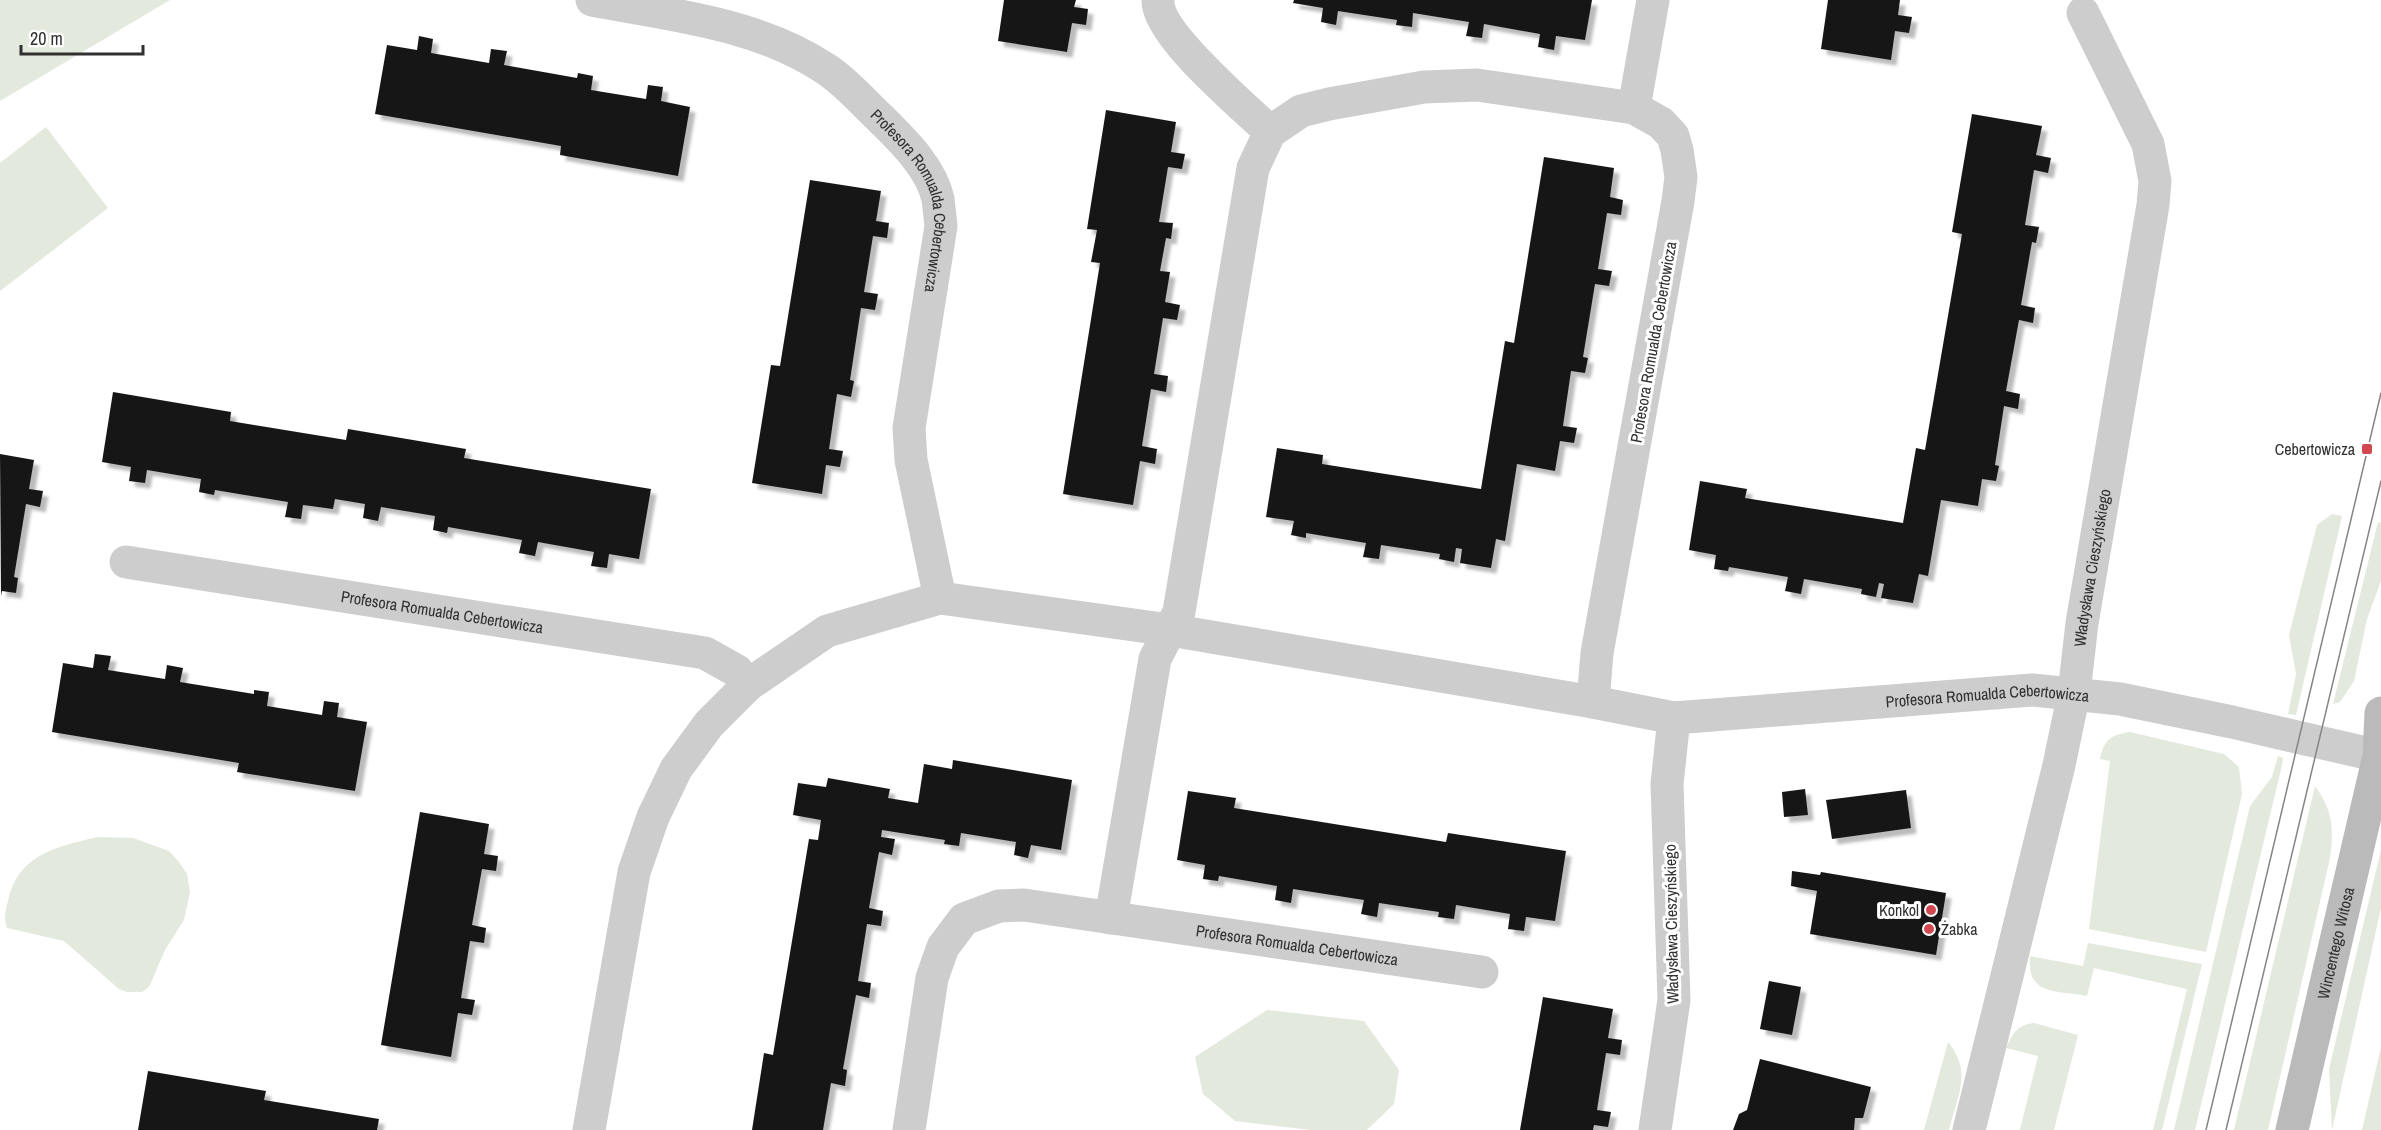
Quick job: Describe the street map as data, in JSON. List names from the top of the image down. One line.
{"streets":{"street":["Profesora Romualda Cebertowicza","Władysława Cieszyńskiego","Wincentego Witosa"]},"crossings":[["Profesora Romualda Cebertowicza","Władysława Cieszyńskiego"],["Profesora Romualda Cebertowicza","Wincentego Witosa"]],"places":{"transit":["Cebertowicza"],"other":["Konkol","Żabka"]},"scale_bar":"20 m"}
